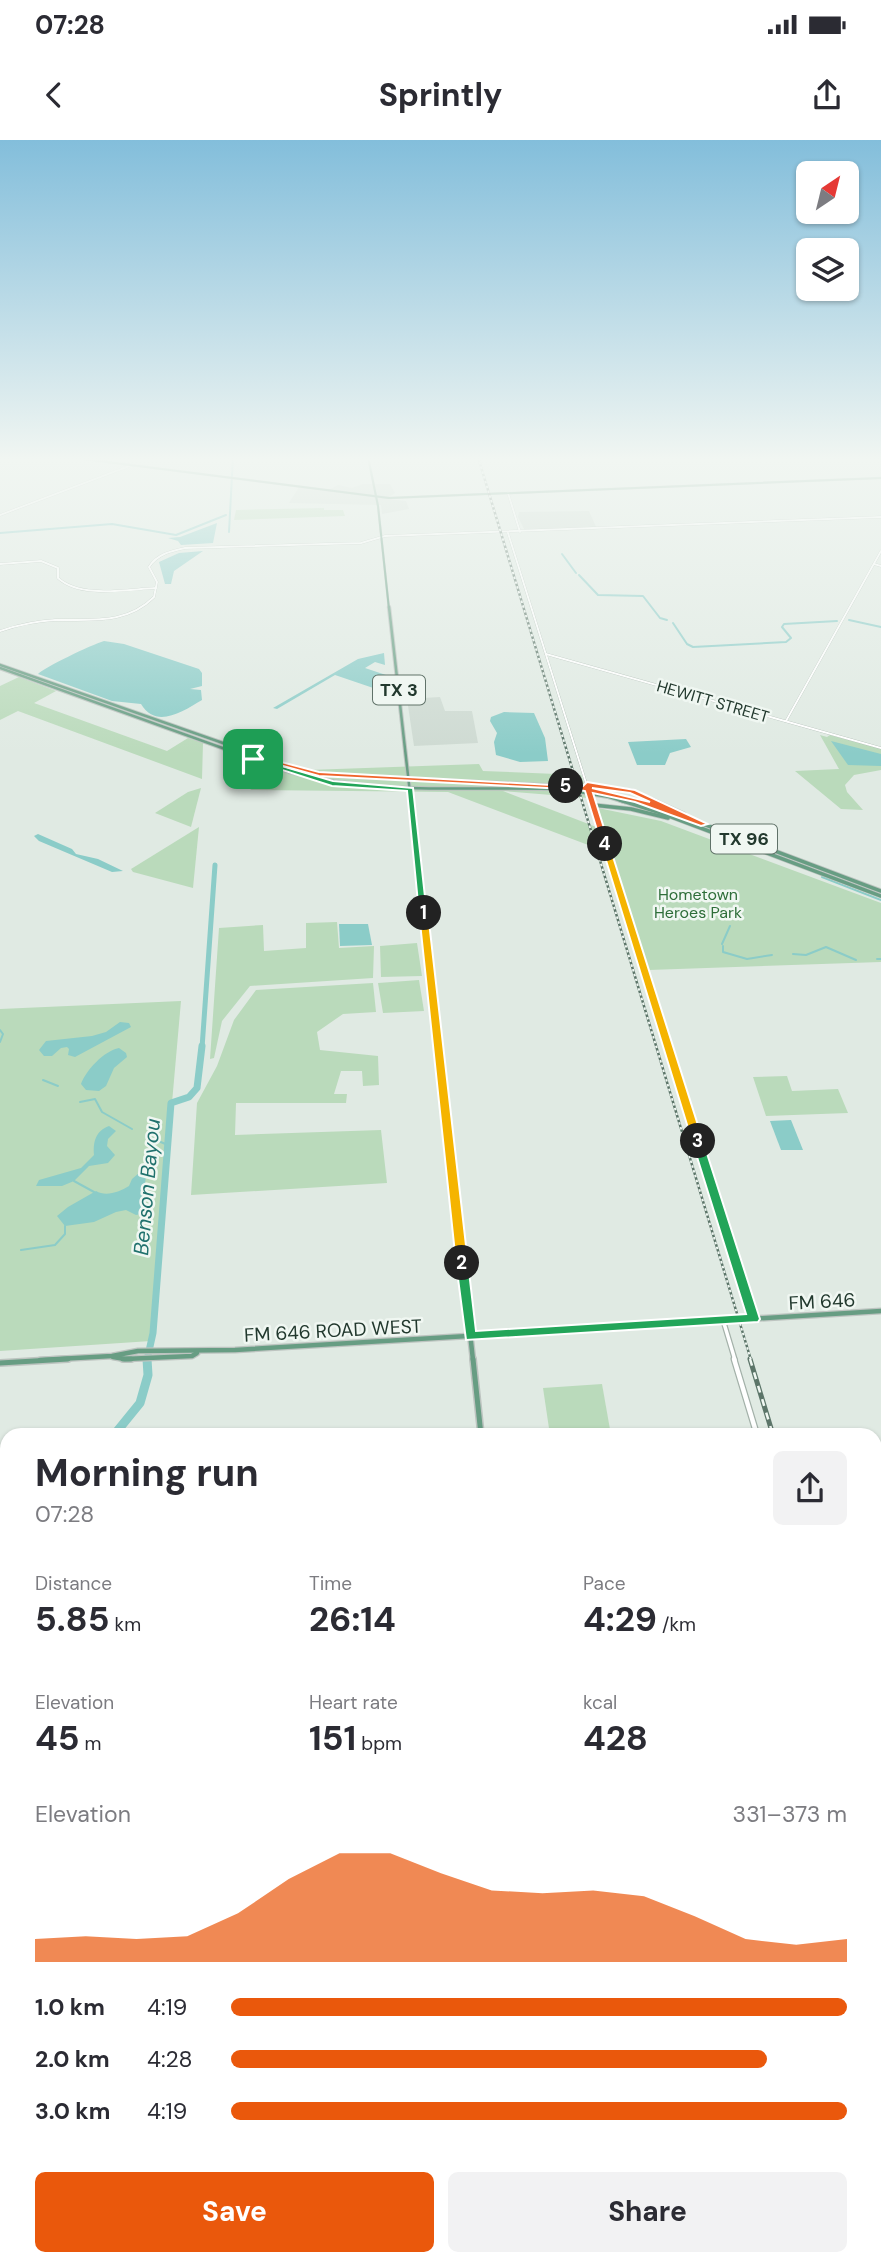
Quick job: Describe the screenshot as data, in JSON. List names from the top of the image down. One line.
{"streets":{"main road":["TX 3","TX 96","FM 646","FM 646 ROAD WEST"],"street":["HEWITT STREET"]},"crossings":[["TX 3","TX 96"],["TX 3","FM 646"],["TX 3","FM 646 ROAD WEST"],["FM 646","FM 646 ROAD WEST"]],"water":["Benson Bayou"],"parks":["Hometown Heroes Park"],"north":"top right","page":{"status":"07:28","header":"Sprintly","pins":["5","4","1","3","2"],"heading":["Morning run","07:28"],"stats":[["Distance","5.85 km"],["Time","26:14"],["Pace","4:29 /km"],["Elevation","45 m"],["Heart rate","151 bpm"],["kcal","428"]],"chart":["Elevation","331–373 m"],"list":[{"name":"1.0 km","note":"4:19"},{"name":"2.0 km","note":"4:28"},{"name":"3.0 km","note":"4:19"}],"buttons":["Save","Share"]}}
